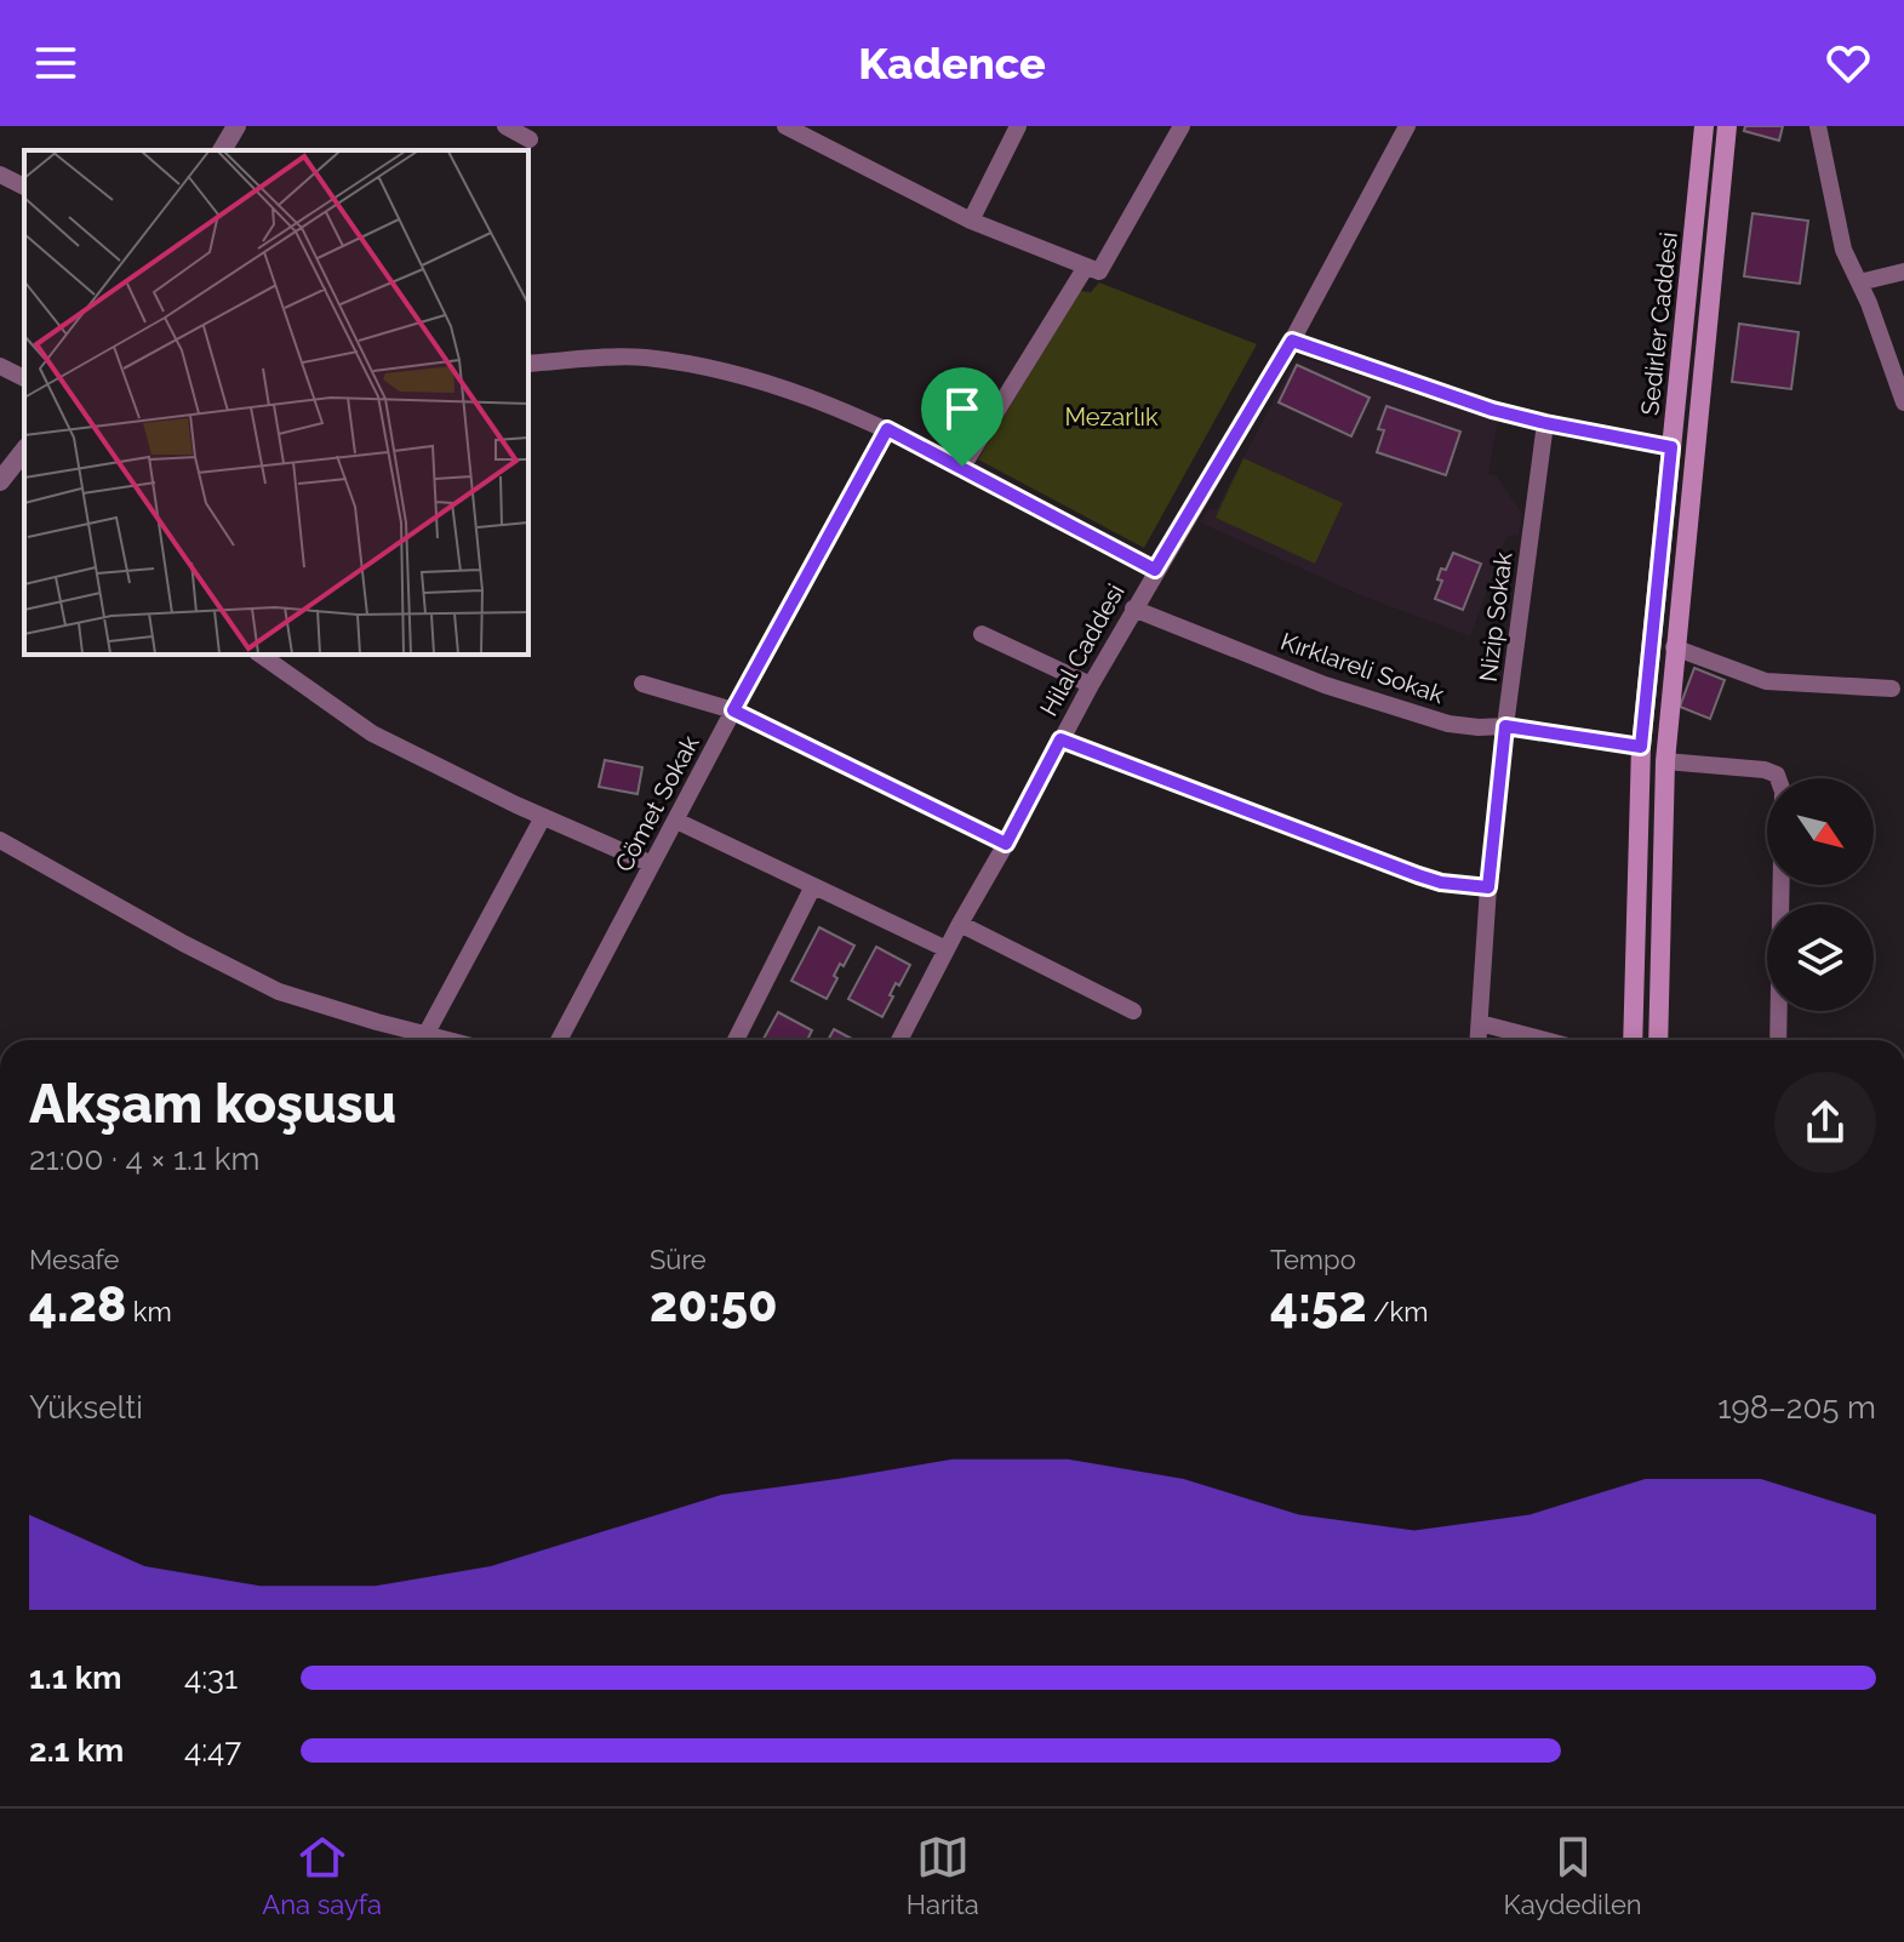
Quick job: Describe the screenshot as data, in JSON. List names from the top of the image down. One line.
{"streets":{"main road":["Sedirler Caddesi"],"street":["Nizip Sokak","Hilal Caddesi","Kırklareli Sokak","Cömet Sokak"]},"crossings":[["Sedirler Caddesi","Kırklareli Sokak"],["Nizip Sokak","Kırklareli Sokak"],["Hilal Caddesi","Kırklareli Sokak"]],"parks":["Mezarlık"],"north":"bottom right","page":{"header":"Kadence","heading":["Akşam koşusu","21:00 · 4 × 1.1 km"],"stats":[["Mesafe","4.28 km"],["Süre","20:50"],["Tempo","4:52 /km"]],"chart":["Yükselti","198–205 m"],"list":[{"name":"1.1 km","note":"4:31"},{"name":"2.1 km","note":"4:47"}],"tabs":["Ana sayfa","Harita","Kaydedilen"]}}
